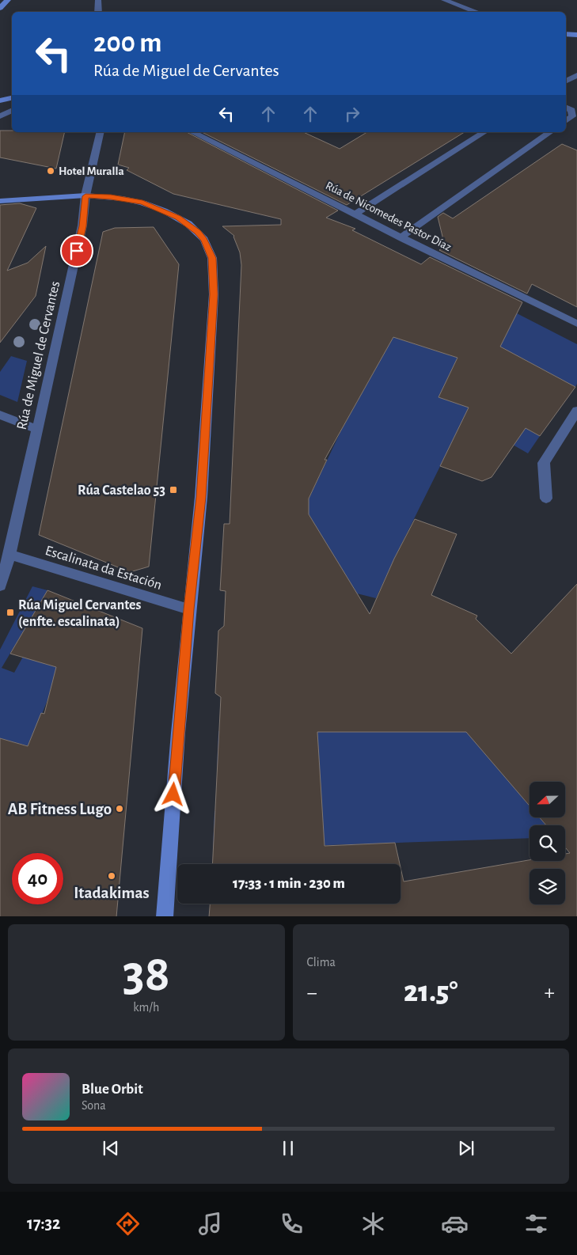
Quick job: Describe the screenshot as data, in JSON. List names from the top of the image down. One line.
{"streets":{"street":["Rúa de Nicomedes Pastor Díaz","Rúa de Miguel de Cervantes","Escalinata da Estación"]},"crossings":[["Rúa de Miguel de Cervantes","Escalinata da Estación"]],"places":{"other":["Hotel Muralla","AB Fitness Lugo","Itadakimas"],"transit":["Rúa Castelao 53","Rúa Miguel Cervantes (enfte. escalinata)"]},"north":"left","page":{"turn":["200 m","Rúa de Miguel de Cervantes"],"limit":"40","trip":"17:33 · 1 min · 230 m","tile":[["38","km/h"],"Clima"],"heat":["−","21.5°","+"],"song":["Blue Orbit","Sona"],"tabs":"17:32"}}
